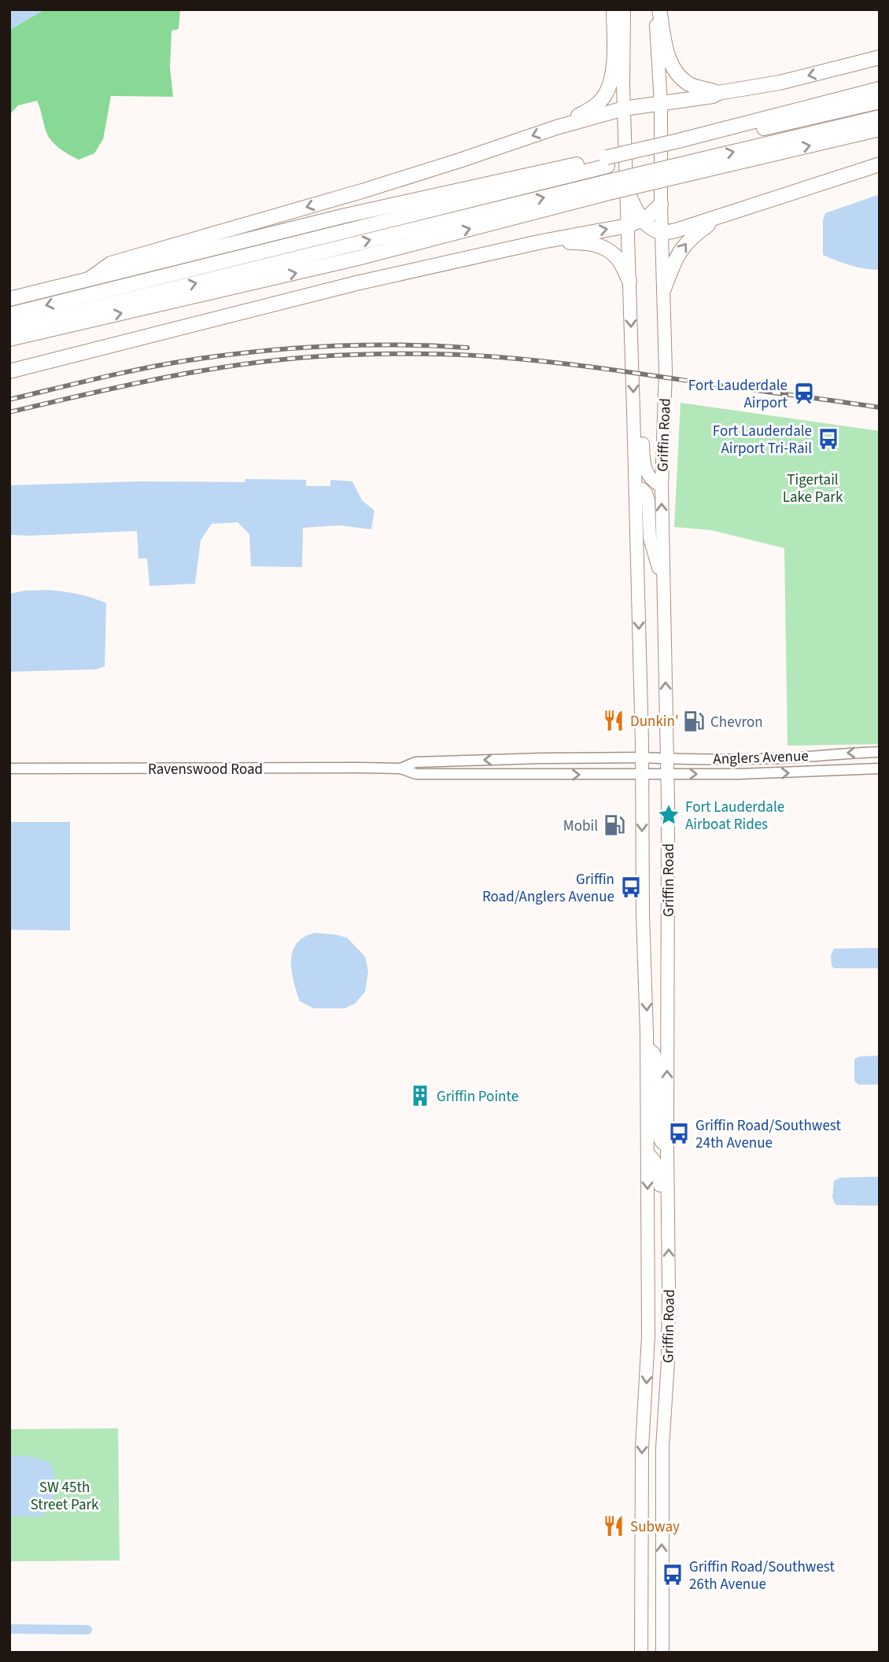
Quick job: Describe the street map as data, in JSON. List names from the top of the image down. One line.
{"streets":{"main road":["Griffin Road"],"street":["Anglers Avenue","Ravenswood Road"]},"crossings":[["Griffin Road","Anglers Avenue"],["Griffin Road","Ravenswood Road"],["Anglers Avenue","Ravenswood Road"]],"parks":["Tigertail Lake Park","SW 45th Street Park"],"places":{"station":["Fort Lauderdale Airport"],"bus stop":["Fort Lauderdale Airport Tri-Rail","Griffin Road/Anglers Avenue","Griffin Road/Southwest 24th Avenue","Griffin Road/Southwest 26th Avenue"],"restaurant":["Dunkin'","Subway"],"fuel station":["Chevron","Mobil"],"place":["Fort Lauderdale Airboat Rides"],"building":["Griffin Pointe"]}}
